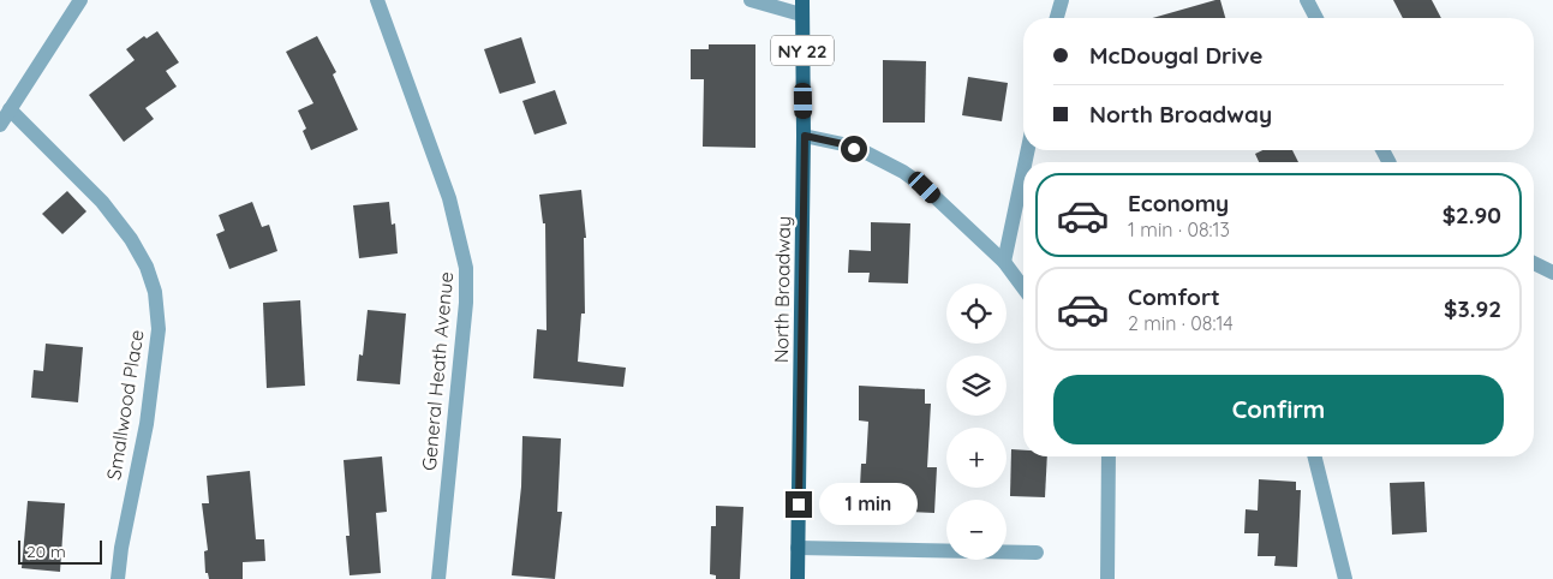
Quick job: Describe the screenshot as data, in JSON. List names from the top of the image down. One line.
{"streets":{"main road":["NY 22","North Broadway"],"street":["General Heath Avenue","Smallwood Place"]},"scale_bar":"20 m","page":{"banner":["McDougal Drive","North Broadway"],"list":[{"name":"Economy","note":"1 min · 08:13","value":"$2.90"},{"name":"Comfort","note":"2 min · 08:14","value":"$3.92"}],"map_buttons":["+","−"],"buttons":"Confirm","bubble":"1 min","scale":"20 m"}}
